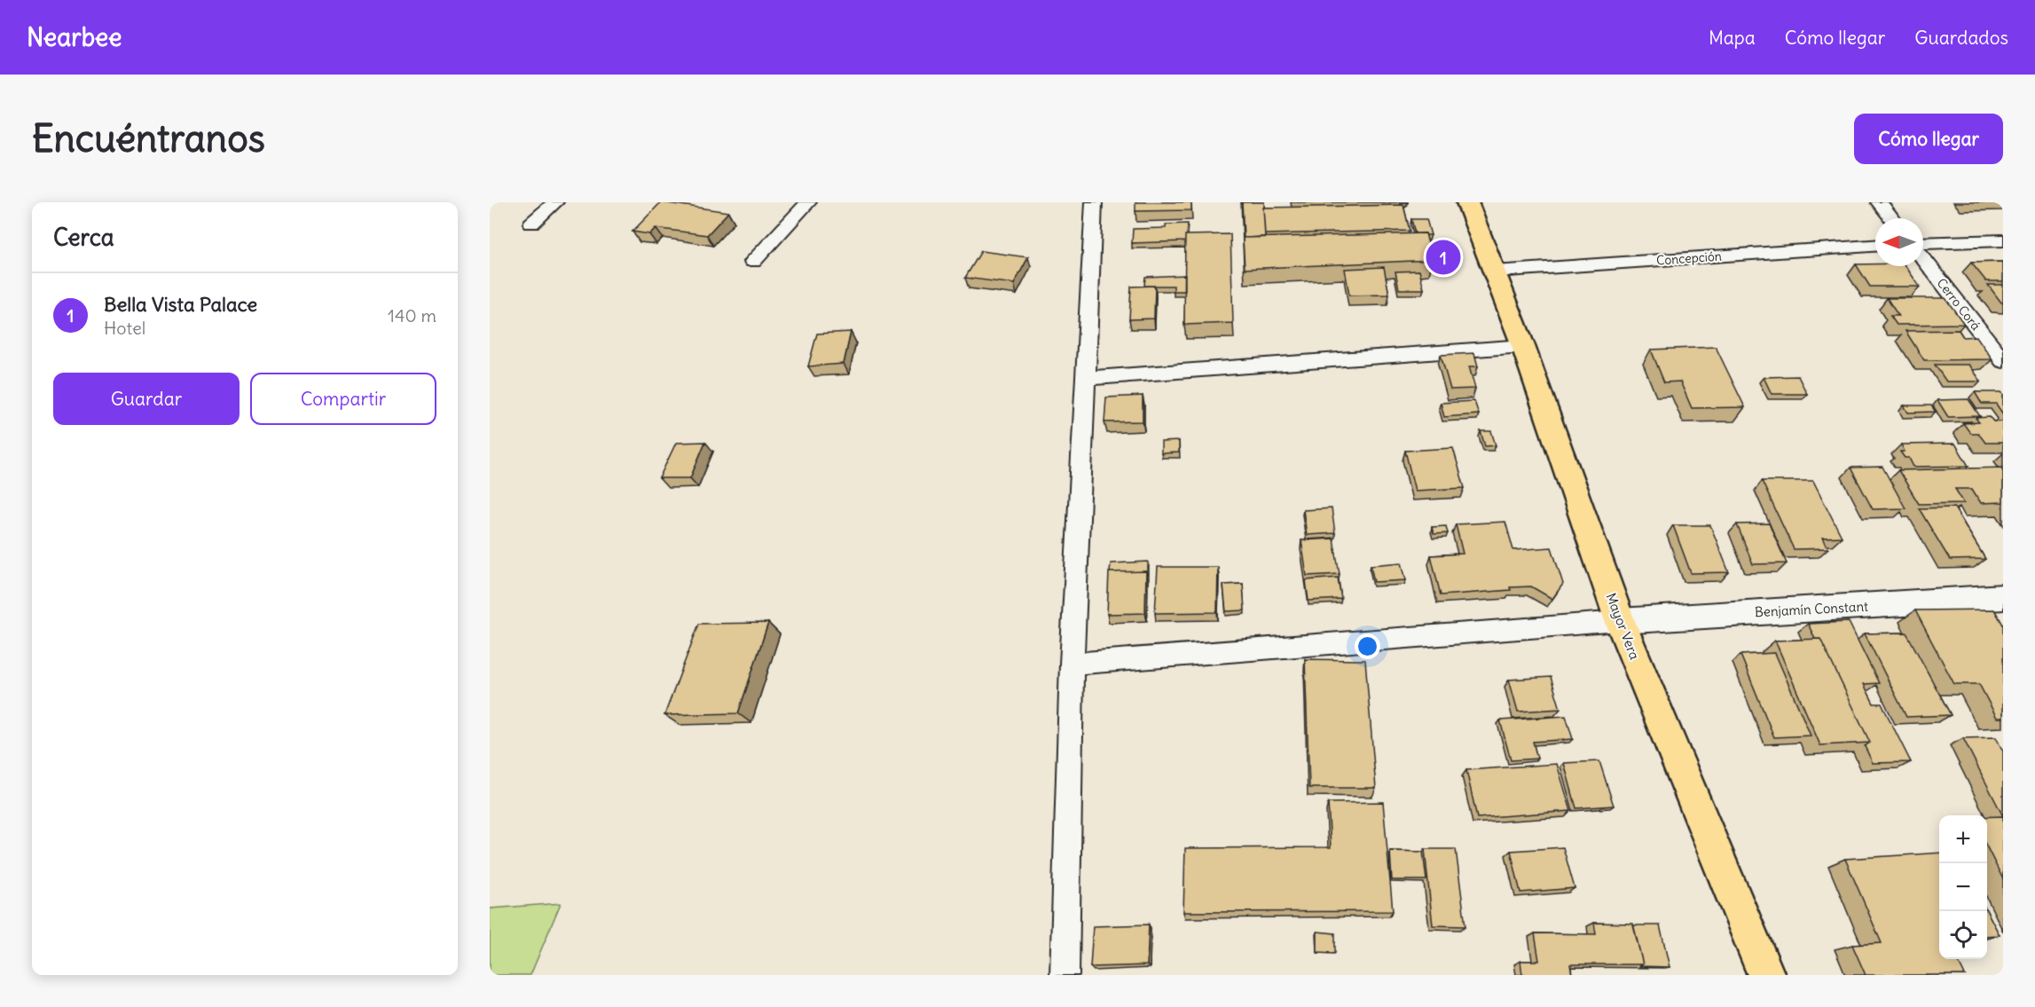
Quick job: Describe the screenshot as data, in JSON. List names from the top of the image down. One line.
{"streets":{"highway":["Mayor Vera"],"street":["Concepción","Cerro Corá","Benjamín Constant"]},"crossings":[["Concepción","Mayor Vera"],["Benjamín Constant","Mayor Vera"]],"north":"left","page":{"header":"Nearbee","nav":["Mapa","Cómo llegar","Guardados"],"buttons":["Cómo llegar",["Guardar","Compartir"]],"title":"Encuéntranos","heading":"Cerca","pins":"1","list":[{"mark":"1","name":"Bella Vista Palace","note":"Hotel","value":"140 m"}],"map_buttons":["+","−"]}}
